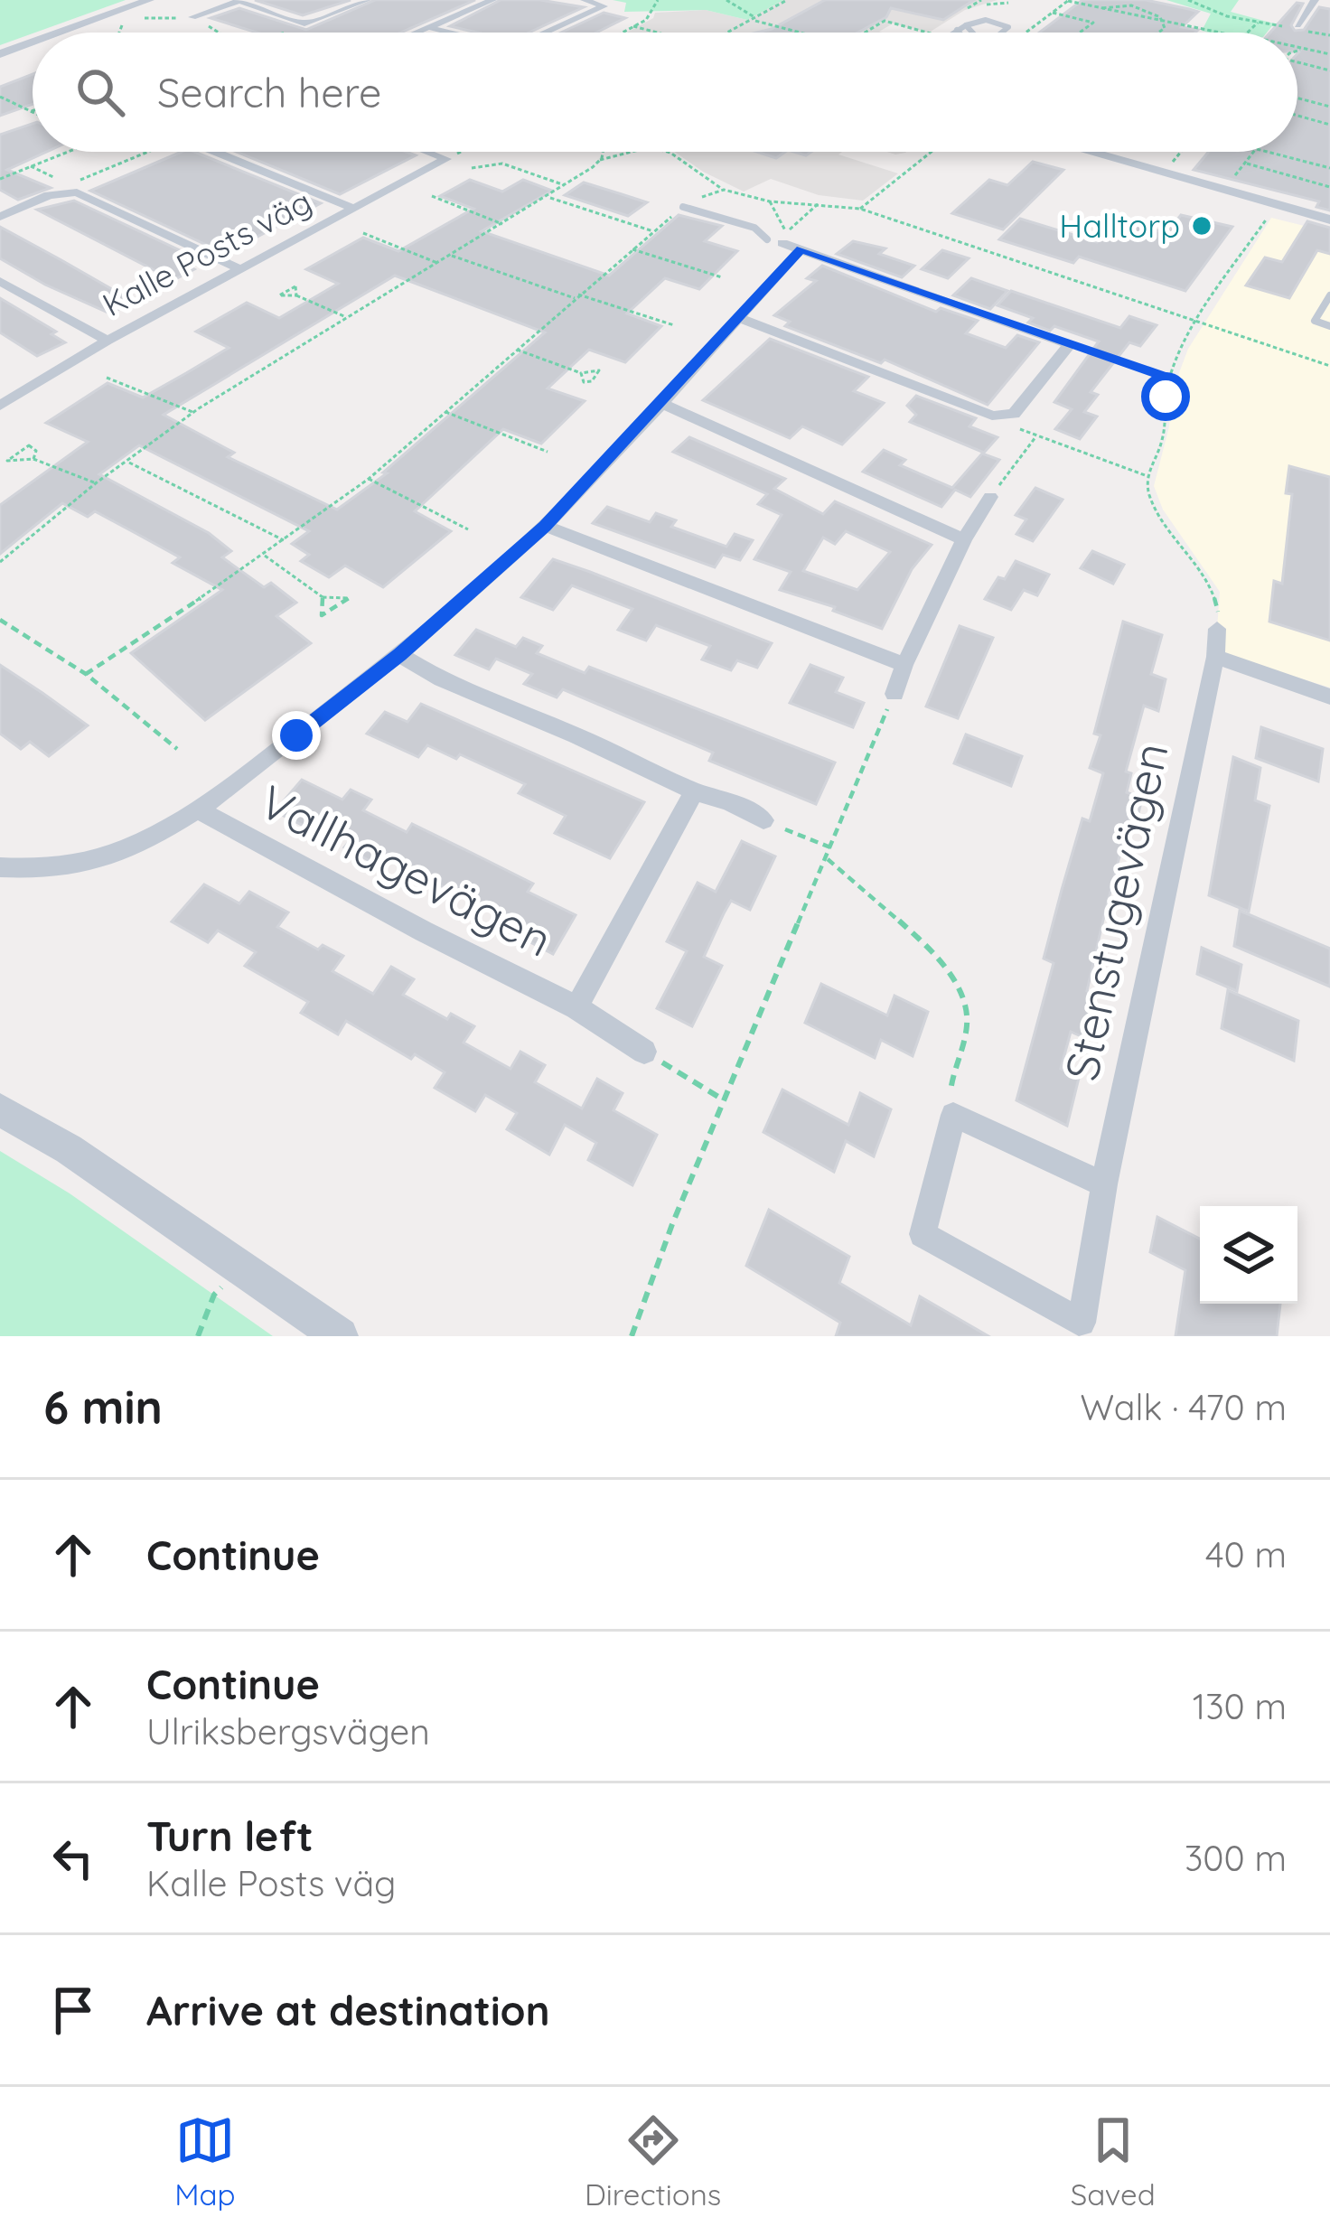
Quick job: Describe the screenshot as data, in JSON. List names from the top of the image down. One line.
{"streets":{"street":["Kalle Posts väg","Vallhagevägen","Stenstugevägen"]},"places":["Halltorp"],"page":{"search":"Search here","heading":["6 min","Walk · 470 m"],"list":[["Continue","40 m"],["Continue","Ulriksbergsvägen","130 m"],["Turn left","Kalle Posts väg","300 m"],"Arrive at destination"],"nav":["Map","Directions","Saved"]}}
